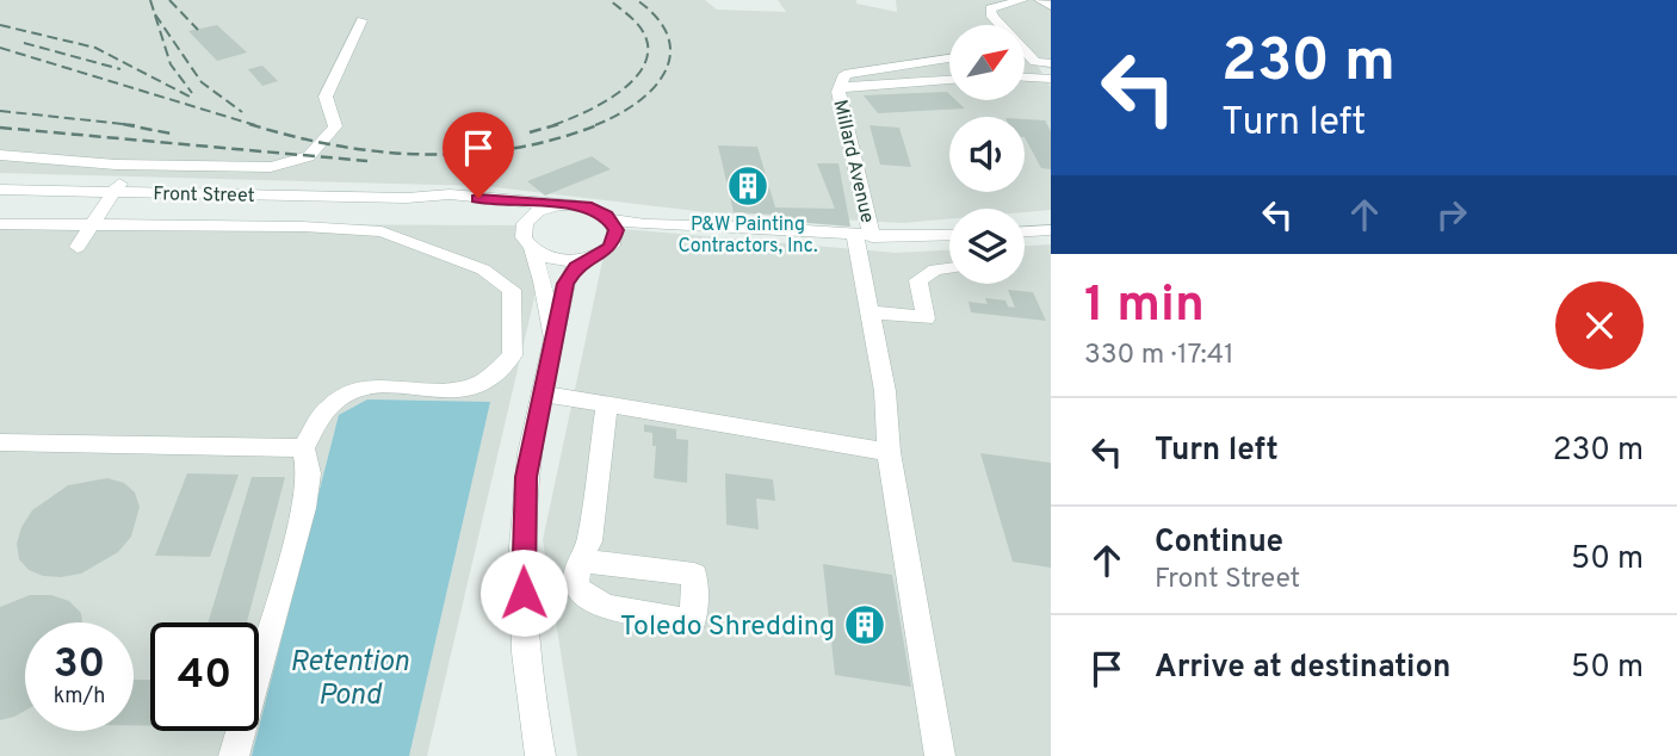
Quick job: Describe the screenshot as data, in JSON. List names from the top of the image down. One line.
{"streets":{"street":["Millard Avenue","Front Street"]},"water":["Retention Pond"],"places":{"building":["P&W Painting Contractors, Inc.","Toledo Shredding"]},"north":"top right","page":{"turn":["230 m","Turn left"],"heading":["1 min","330 m · 17:41"],"list":[{"name":"Turn left","value":"230 m"},{"name":"Continue","note":"Front Street","value":"50 m"},{"name":"Arrive at destination","value":"50 m"}],"speed":"30 km/h","limit":"40"}}
